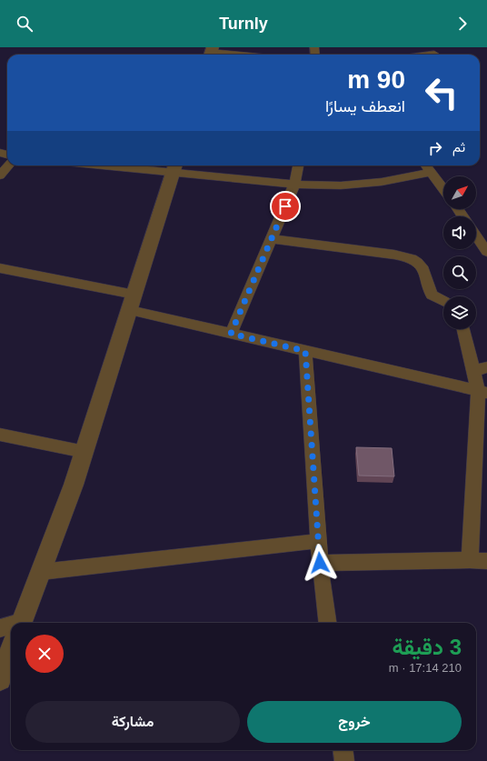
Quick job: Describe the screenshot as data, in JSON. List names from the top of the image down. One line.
{"north":"top right","page":{"header":"Turnly","turn":["90 m","انعطف يسارًا"],"then":"ثم","heading":["3 دقيقة","210 m · 17:14"],"buttons":["خروج","مشاركة"]}}
